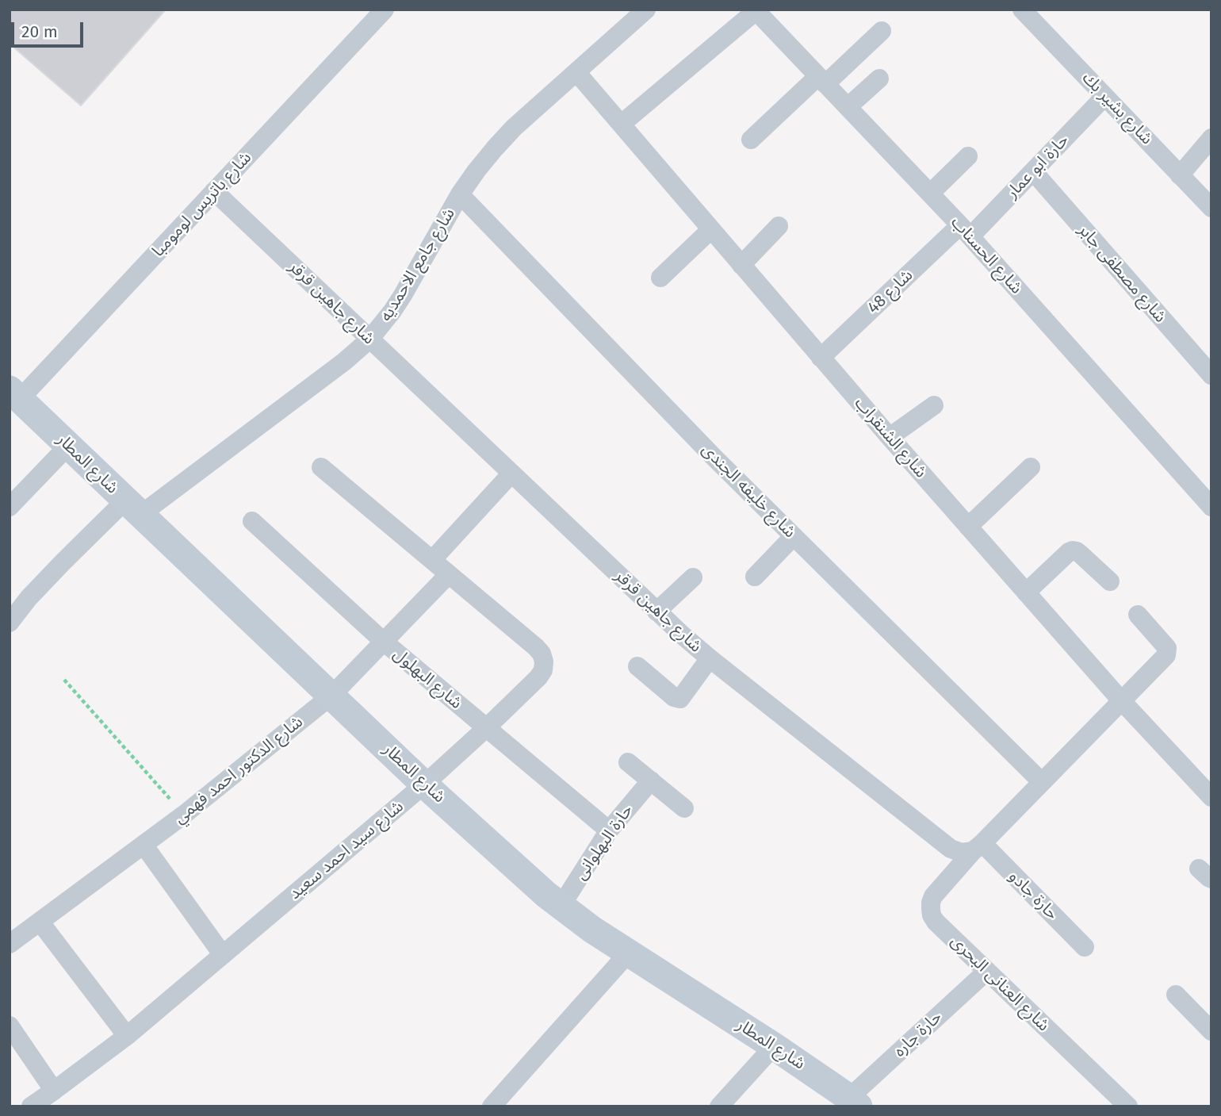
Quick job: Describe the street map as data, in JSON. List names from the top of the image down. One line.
{"streets":{"street":["شارع بشير بك","حارة ابو عمار","شارع باتريس لومومبا","شارع الحسناب","شارع جامع الاحمديه","شارع مصطفى جابر","شارع 48","شارع جاهين قرقر","شارع الشنقراب","شارع المطار","شارع خليفه الجندى","شارع البهلول","شارع الدكتور احمد فهمي","حارة البهلوانى","شارع سيد احمد سعيد","حارة جادو","شارع العنانى البحرى","حارة جاره"]},"crossings":[["شارع بشير بك","حارة ابو عمار"],["حارة ابو عمار","شارع الحسناب"],["حارة ابو عمار","شارع مصطفى جابر"],["حارة ابو عمار","شارع 48"],["شارع باتريس لومومبا","شارع جاهين قرقر"],["شارع باتريس لومومبا","شارع المطار"],["شارع الحسناب","شارع 48"],["شارع جامع الاحمديه","شارع جاهين قرقر"],["شارع جامع الاحمديه","شارع الشنقراب"],["شارع جامع الاحمديه","شارع المطار"],["شارع جامع الاحمديه","شارع خليفه الجندى"],["شارع 48","شارع الشنقراب"],["شارع جاهين قرقر","حارة جادو"],["شارع جاهين قرقر","شارع العنانى البحرى"],["شارع المطار","شارع الدكتور احمد فهمي"],["شارع المطار","حارة البهلوانى"],["شارع المطار","شارع سيد احمد سعيد"],["شارع المطار","حارة جاره"],["شارع البهلول","شارع الدكتور احمد فهمي"],["شارع البهلول","حارة البهلوانى"],["شارع البهلول","شارع سيد احمد سعيد"],["شارع الدكتور احمد فهمي","شارع سيد احمد سعيد"],["حارة جادو","شارع العنانى البحرى"],["شارع العنانى البحرى","حارة جاره"]],"scale_bar":"20 m"}
